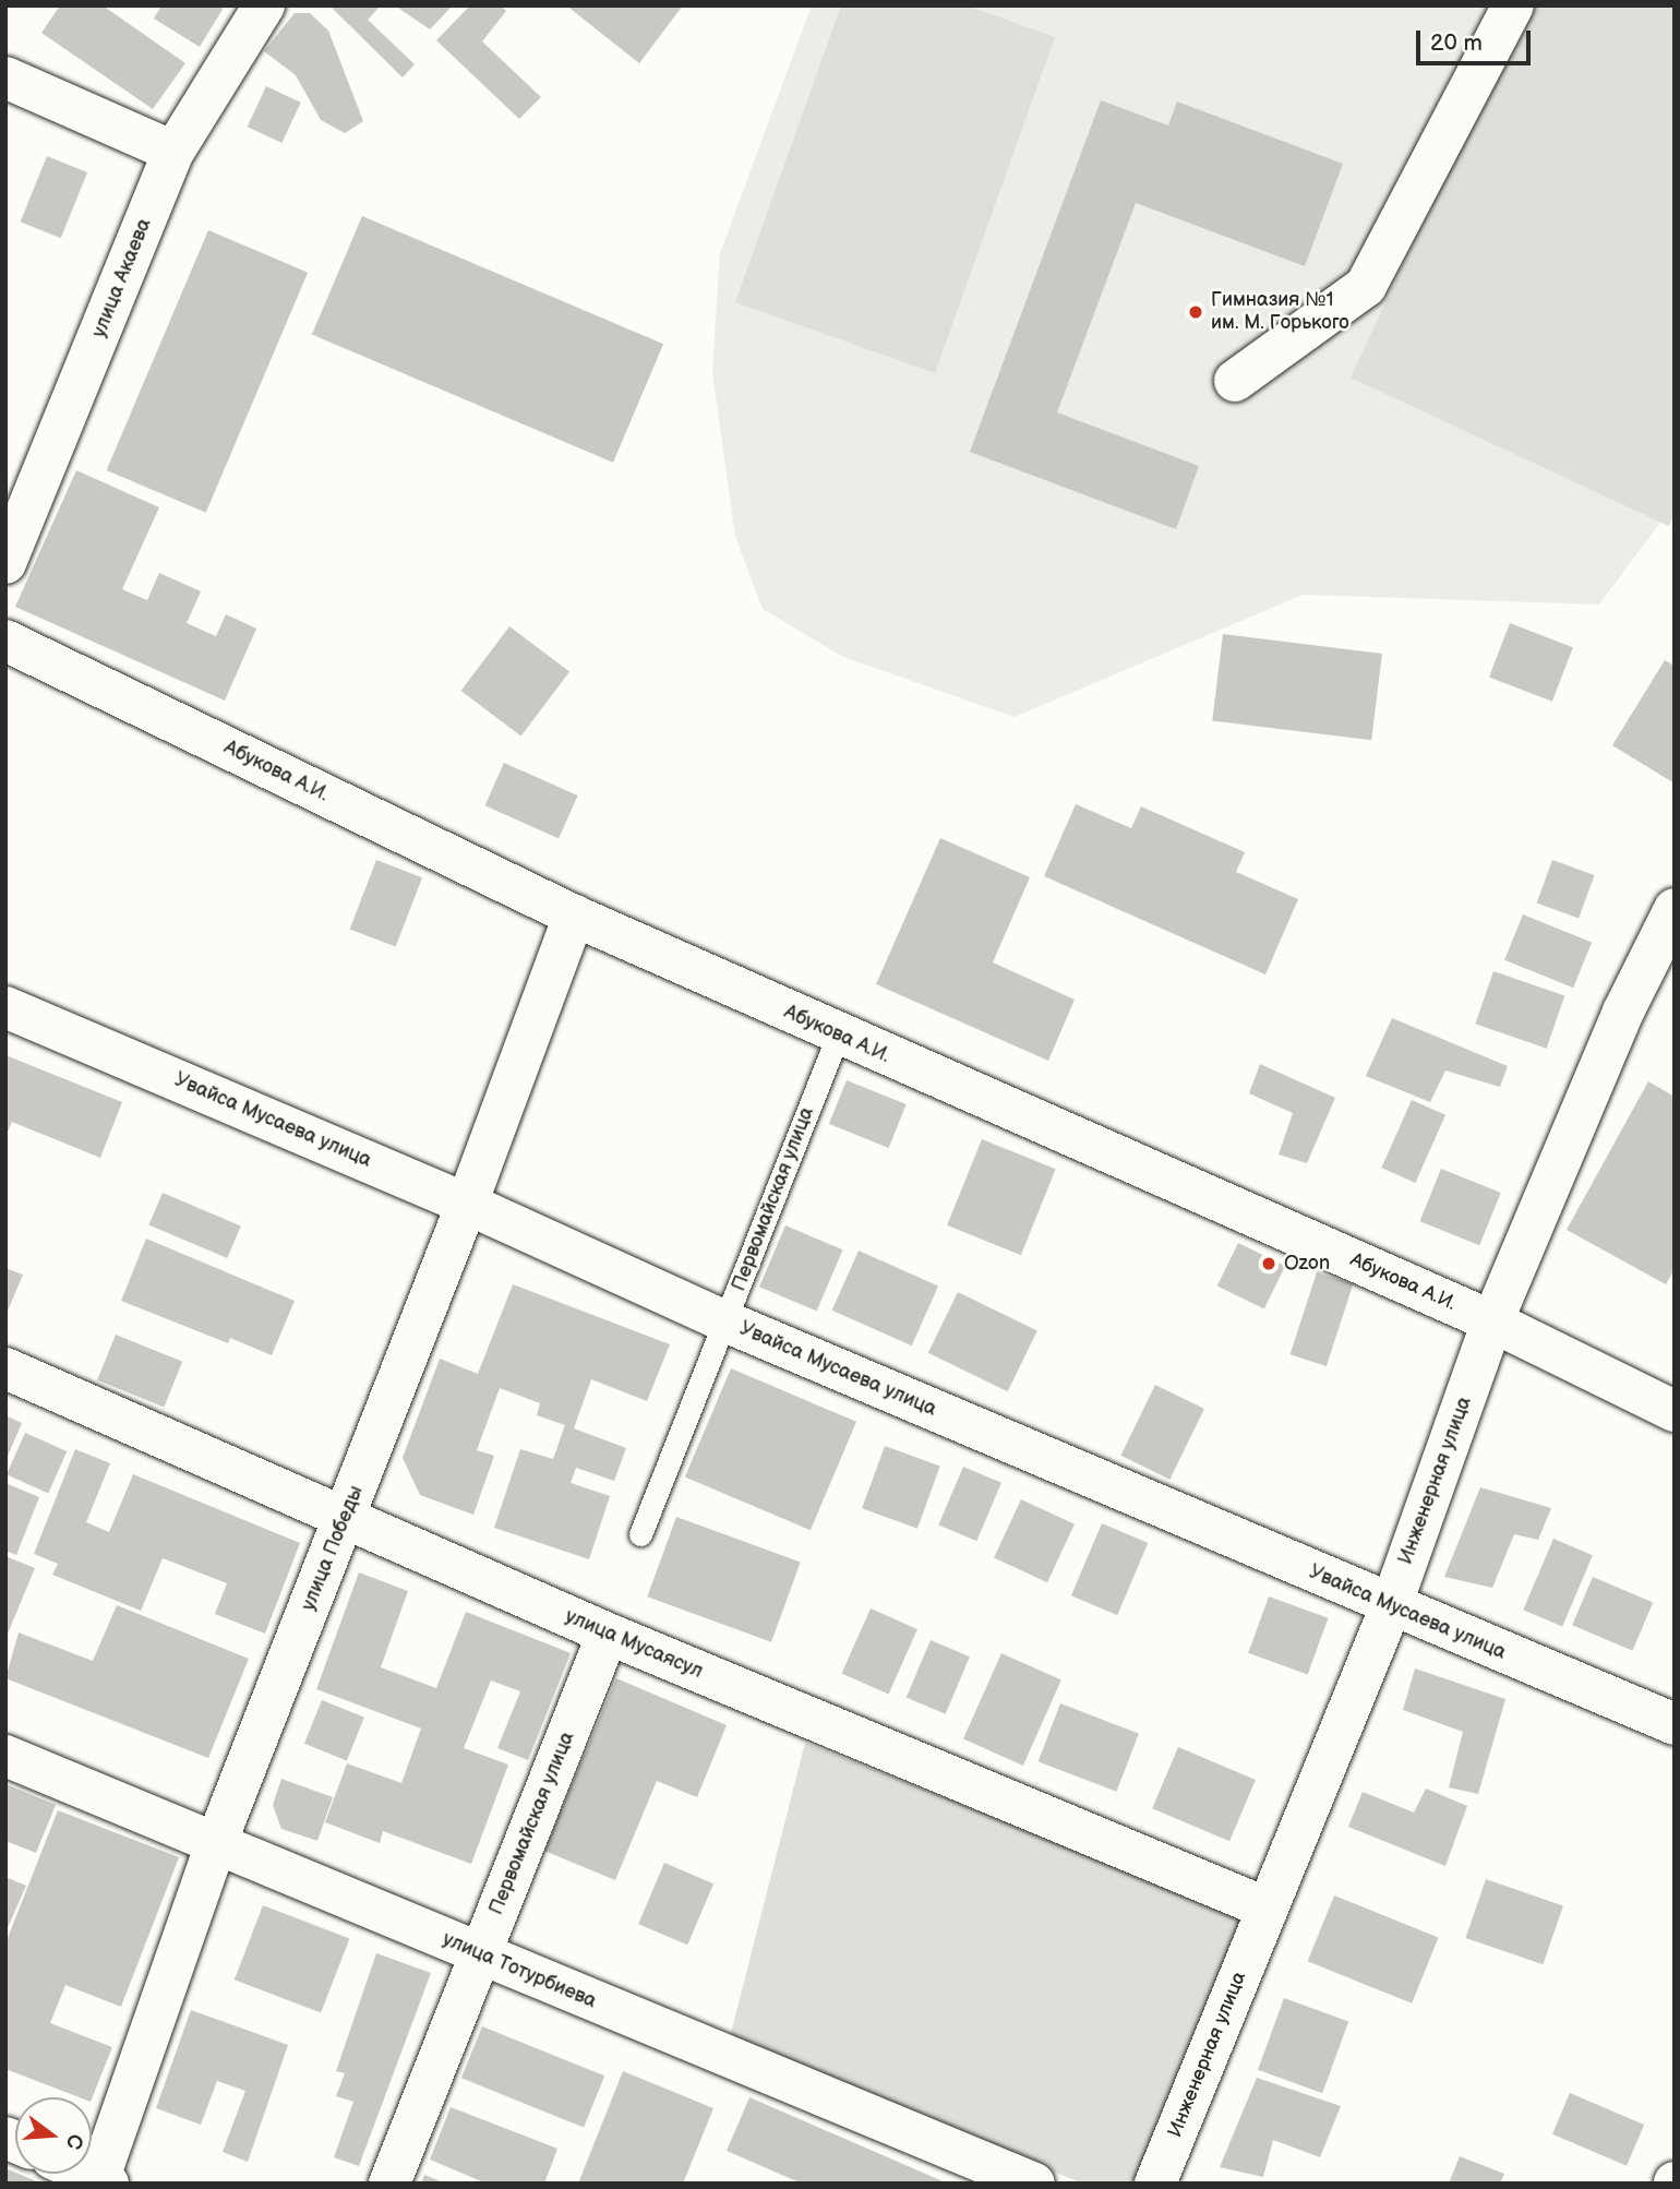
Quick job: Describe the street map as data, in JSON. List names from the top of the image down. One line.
{"streets":{"street":["улица Акаева","Абукова А.И.","Увайса Мусаева улица","Первомайская улица","Инженерная улица","улица Победы","улица Мусаясул","улица Тотурбиева"]},"crossings":[["Абукова А.И.","Первомайская улица"],["Абукова А.И.","Инженерная улица"],["Абукова А.И.","улица Победы"],["Увайса Мусаева улица","Первомайская улица"],["Увайса Мусаева улица","Инженерная улица"],["Увайса Мусаева улица","улица Победы"],["Первомайская улица","улица Мусаясул"],["Первомайская улица","улица Тотурбиева"],["Инженерная улица","улица Мусаясул"],["улица Победы","улица Мусаясул"],["улица Победы","улица Тотурбиева"]],"places":["Гимназия №1 им. М. Горького","Ozon"],"scale_bar":"20 m","north":"right"}
